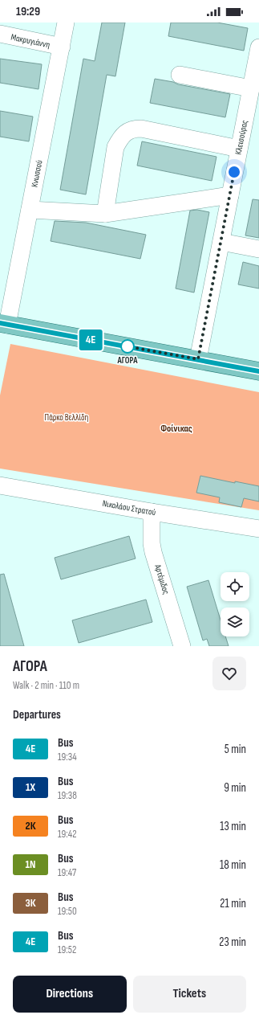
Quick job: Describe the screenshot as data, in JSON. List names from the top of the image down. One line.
{"streets":{"street":["Μακρυγιάννη","Κλεισούρας","Κνωσσού","Νικολάου Στρατού","Αρτέμιδος"]},"crossings":[["Μακρυγιάννη","Κνωσσού"],["Νικολάου Στρατού","Αρτέμιδος"]],"districts":["Φοίνικας"],"parks":["Πάρκο Βελλίδη"],"places":["ΑΓΟΡΑ"],"lines":["bus line 4Ε"],"page":{"status":"19:29","on_map":"4Ε","heading":[["ΑΓΟΡΑ","Walk · 2 min · 110 m"],"Departures"],"list":[{"mark":"4Ε","name":"Bus","note":"19:34","value":"5 min"},{"mark":"1Χ","name":"Bus","note":"19:38","value":"9 min"},{"mark":"2Κ","name":"Bus","note":"19:42","value":"13 min"},{"mark":"1Ν","name":"Bus","note":"19:47","value":"18 min"},{"mark":"3Κ","name":"Bus","note":"19:50","value":"21 min"},{"mark":"4Ε","name":"Bus","note":"19:52","value":"23 min"}],"buttons":["Directions","Tickets"]}}
